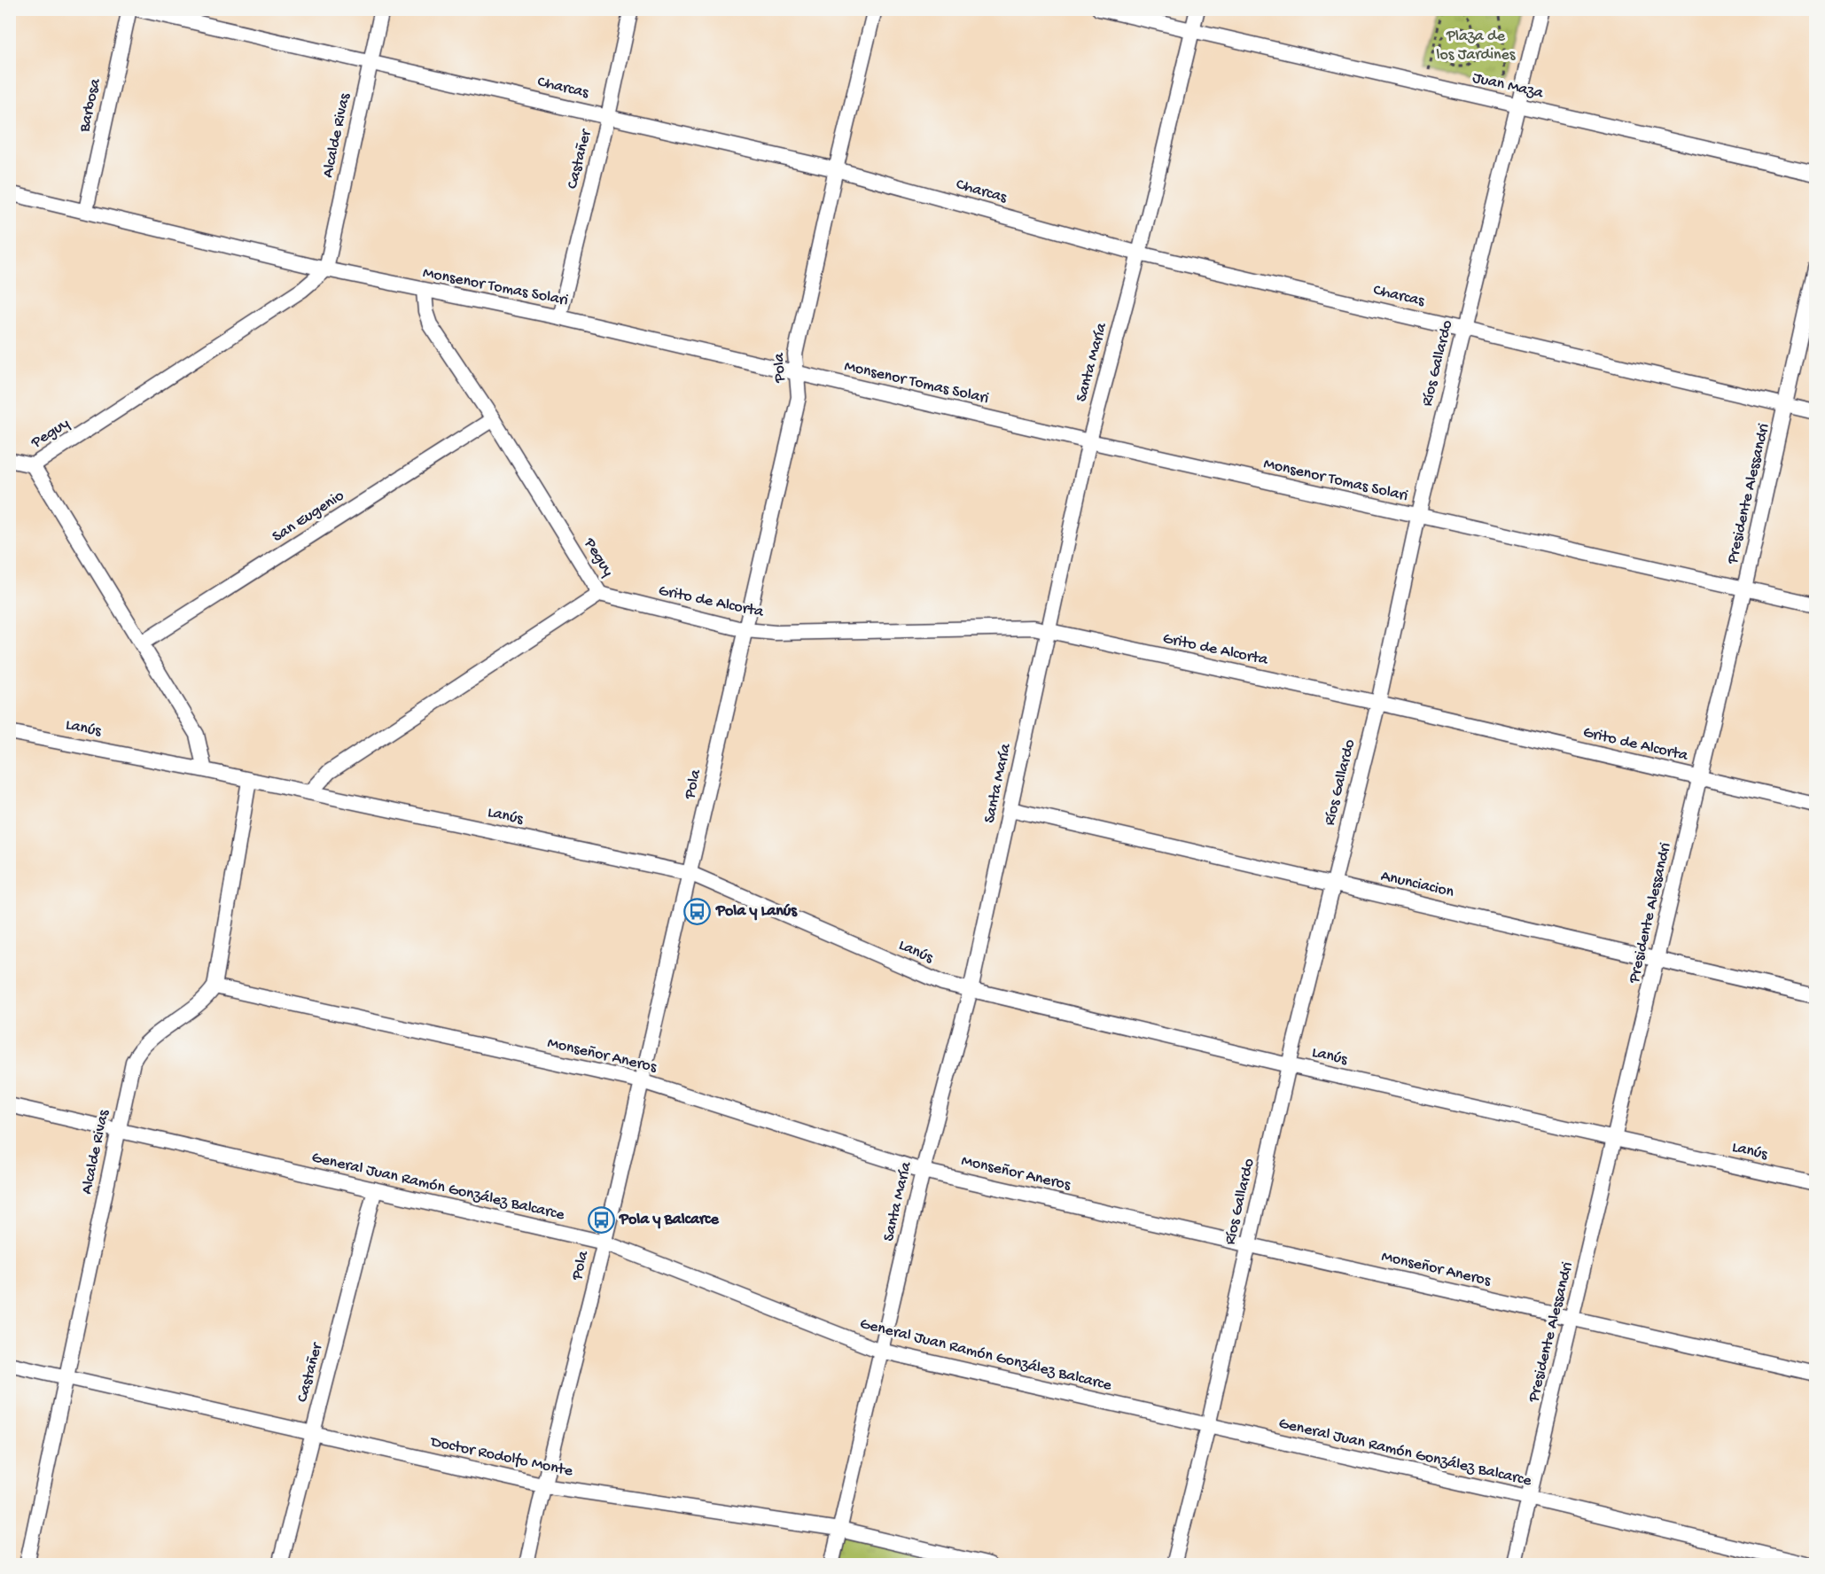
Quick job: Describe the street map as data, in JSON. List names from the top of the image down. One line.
{"streets":{"street":["Juan Maza","Charcas","Barbosa","Alcalde Rivas","Castañer","Monsenor Tomas Solari","Santa María","Ríos Gallardo","Pola","Peguy","Presidente Alessandri","San Eugenio","Grito de Alcorta","Lanús","Anunciacion","Monseñor Aneros","General Juan Ramón González Balcarce","Doctor Rodolfo Monte"]},"crossings":[["Juan Maza","Santa María"],["Juan Maza","Ríos Gallardo"],["Charcas","Alcalde Rivas"],["Charcas","Castañer"],["Charcas","Santa María"],["Charcas","Ríos Gallardo"],["Charcas","Pola"],["Charcas","Presidente Alessandri"],["Barbosa","Monsenor Tomas Solari"],["Alcalde Rivas","Monsenor Tomas Solari"],["Alcalde Rivas","Peguy"],["Alcalde Rivas","Monseñor Aneros"],["Alcalde Rivas","General Juan Ramón González Balcarce"],["Alcalde Rivas","Doctor Rodolfo Monte"],["Castañer","Monsenor Tomas Solari"],["Castañer","General Juan Ramón González Balcarce"],["Castañer","Doctor Rodolfo Monte"],["Monsenor Tomas Solari","Santa María"],["Monsenor Tomas Solari","Ríos Gallardo"],["Monsenor Tomas Solari","Pola"],["Monsenor Tomas Solari","Peguy"],["Monsenor Tomas Solari","Presidente Alessandri"],["Santa María","Grito de Alcorta"],["Santa María","Lanús"],["Santa María","Anunciacion"],["Santa María","Monseñor Aneros"],["Santa María","General Juan Ramón González Balcarce"],["Santa María","Doctor Rodolfo Monte"],["Ríos Gallardo","Grito de Alcorta"],["Ríos Gallardo","Lanús"],["Ríos Gallardo","Anunciacion"],["Ríos Gallardo","Monseñor Aneros"],["Ríos Gallardo","General Juan Ramón González Balcarce"],["Pola","Grito de Alcorta"],["Pola","Lanús"],["Pola","Monseñor Aneros"],["Pola","General Juan Ramón González Balcarce"],["Pola","Doctor Rodolfo Monte"],["Peguy","San Eugenio"],["Peguy","Grito de Alcorta"],["Peguy","Lanús"],["Presidente Alessandri","Grito de Alcorta"],["Presidente Alessandri","Lanús"],["Presidente Alessandri","Anunciacion"],["Presidente Alessandri","Monseñor Aneros"],["Presidente Alessandri","General Juan Ramón González Balcarce"]],"parks":["Plaza de los Jardines"],"places":{"bus stop":["Pola y Lanús","Pola y Balcarce"]}}
